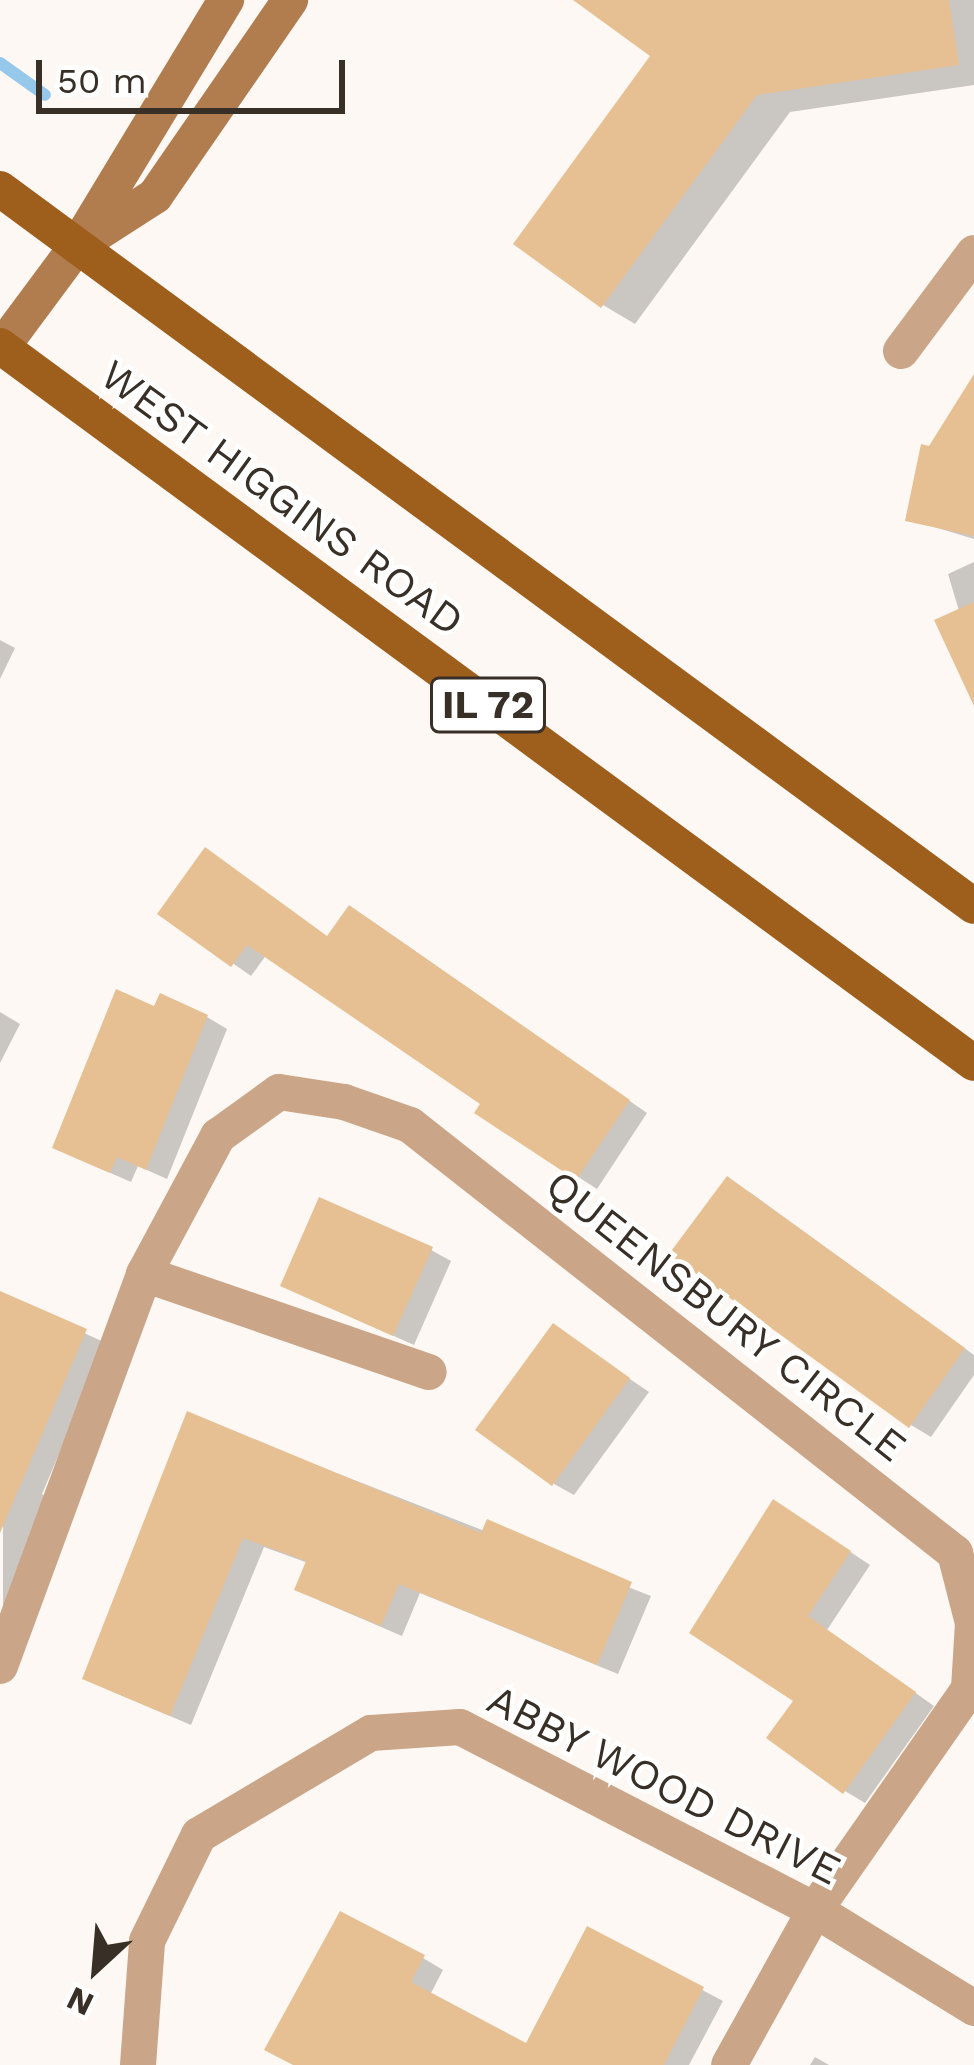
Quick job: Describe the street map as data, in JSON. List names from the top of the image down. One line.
{"streets":{"main road":["WEST HIGGINS ROAD","IL 72"],"street":["QUEENSBURY CIRCLE","ABBY WOOD DRIVE"]},"crossings":[["QUEENSBURY CIRCLE","ABBY WOOD DRIVE"]],"scale_bar":"50 m","north":"bottom left"}
